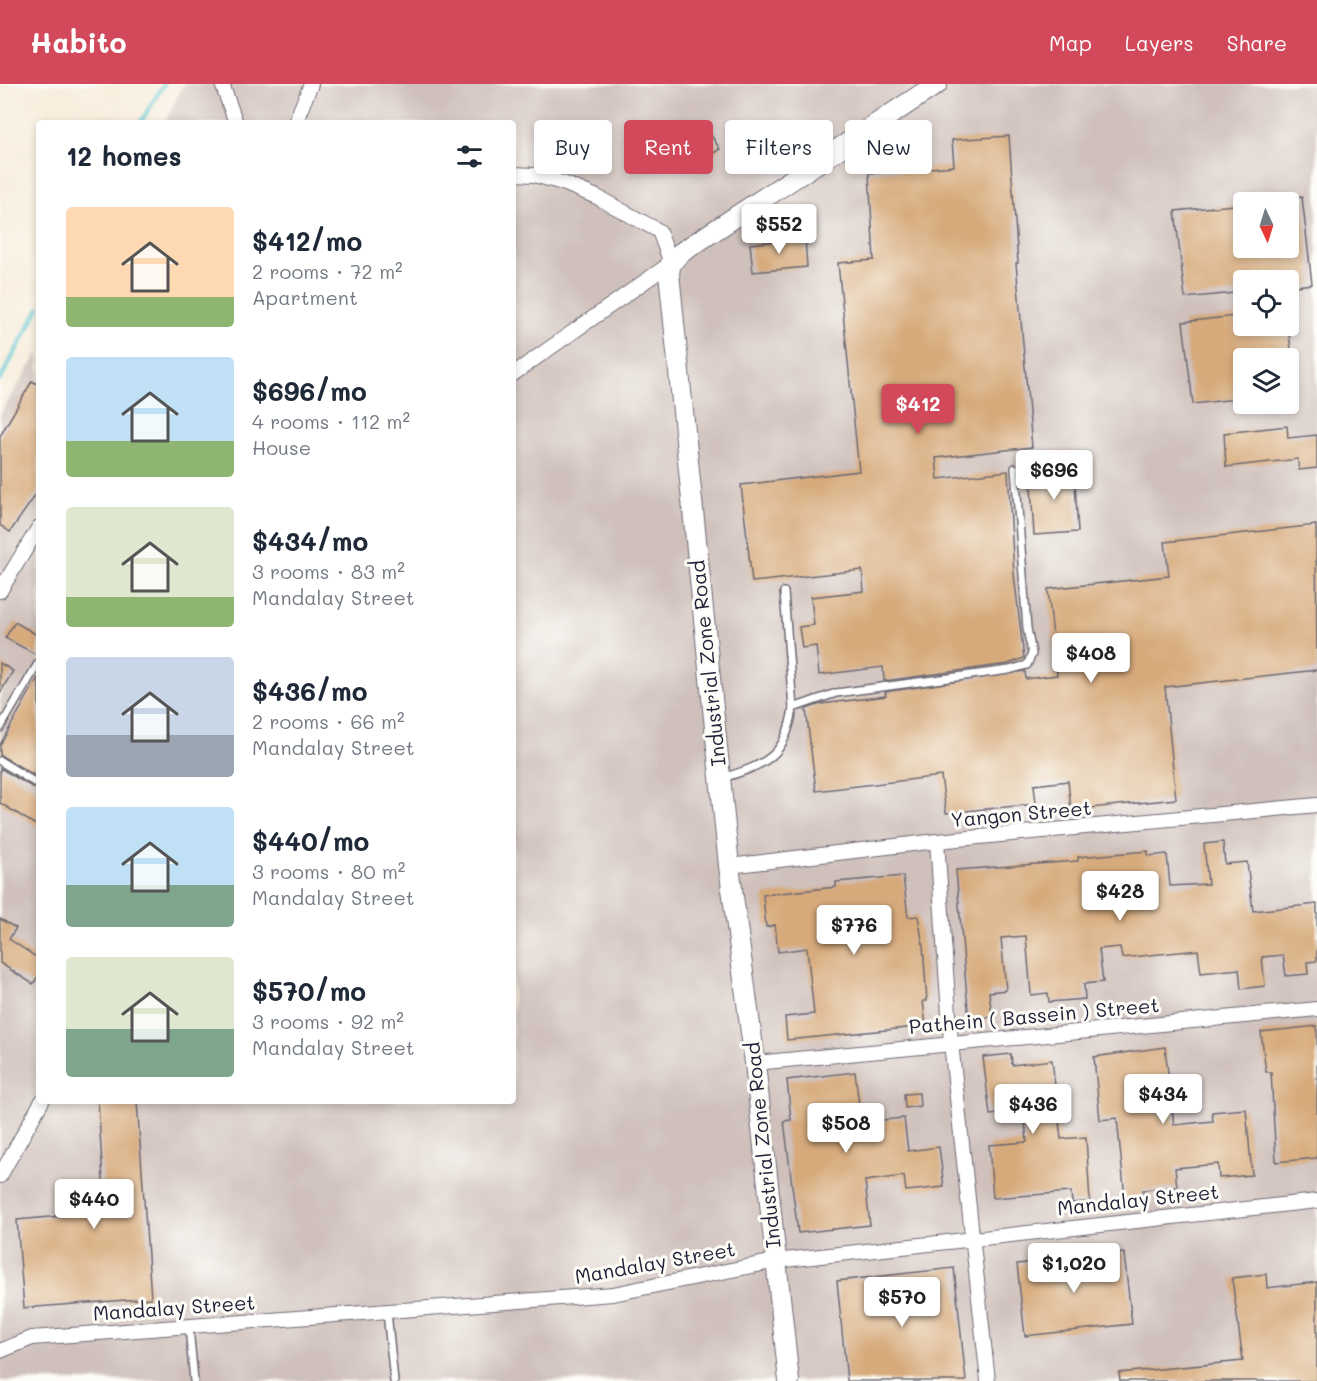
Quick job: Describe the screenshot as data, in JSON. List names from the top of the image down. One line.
{"streets":{"street":["Industrial Zone Road","Yangon Street","Pathein ( Bassein ) Street","Mandalay Street"]},"crossings":[["Industrial Zone Road","Yangon Street"],["Industrial Zone Road","Pathein ( Bassein ) Street"],["Industrial Zone Road","Mandalay Street"]],"north":"bottom","page":{"header":"Habito","nav":["Map","Layers","Share"],"chip":["Buy","Rent","Filters","New"],"heading":"12 homes","list":[{"name":"$412/mo","note":"2 rooms · 72 m² · Apartment"},{"name":"$696/mo","note":"4 rooms · 112 m² · House"},{"name":"$434/mo","note":"3 rooms · 83 m² · Mandalay Street"},{"name":"$436/mo","note":"2 rooms · 66 m² · Mandalay Street"},{"name":"$440/mo","note":"3 rooms · 80 m² · Mandalay Street"},{"name":"$570/mo","note":"3 rooms · 92 m² · Mandalay Street"}],"price":["$552","$412","$696","$408","$428","$776","$434","$436","$508","$440","$1,020","$570"]}}
